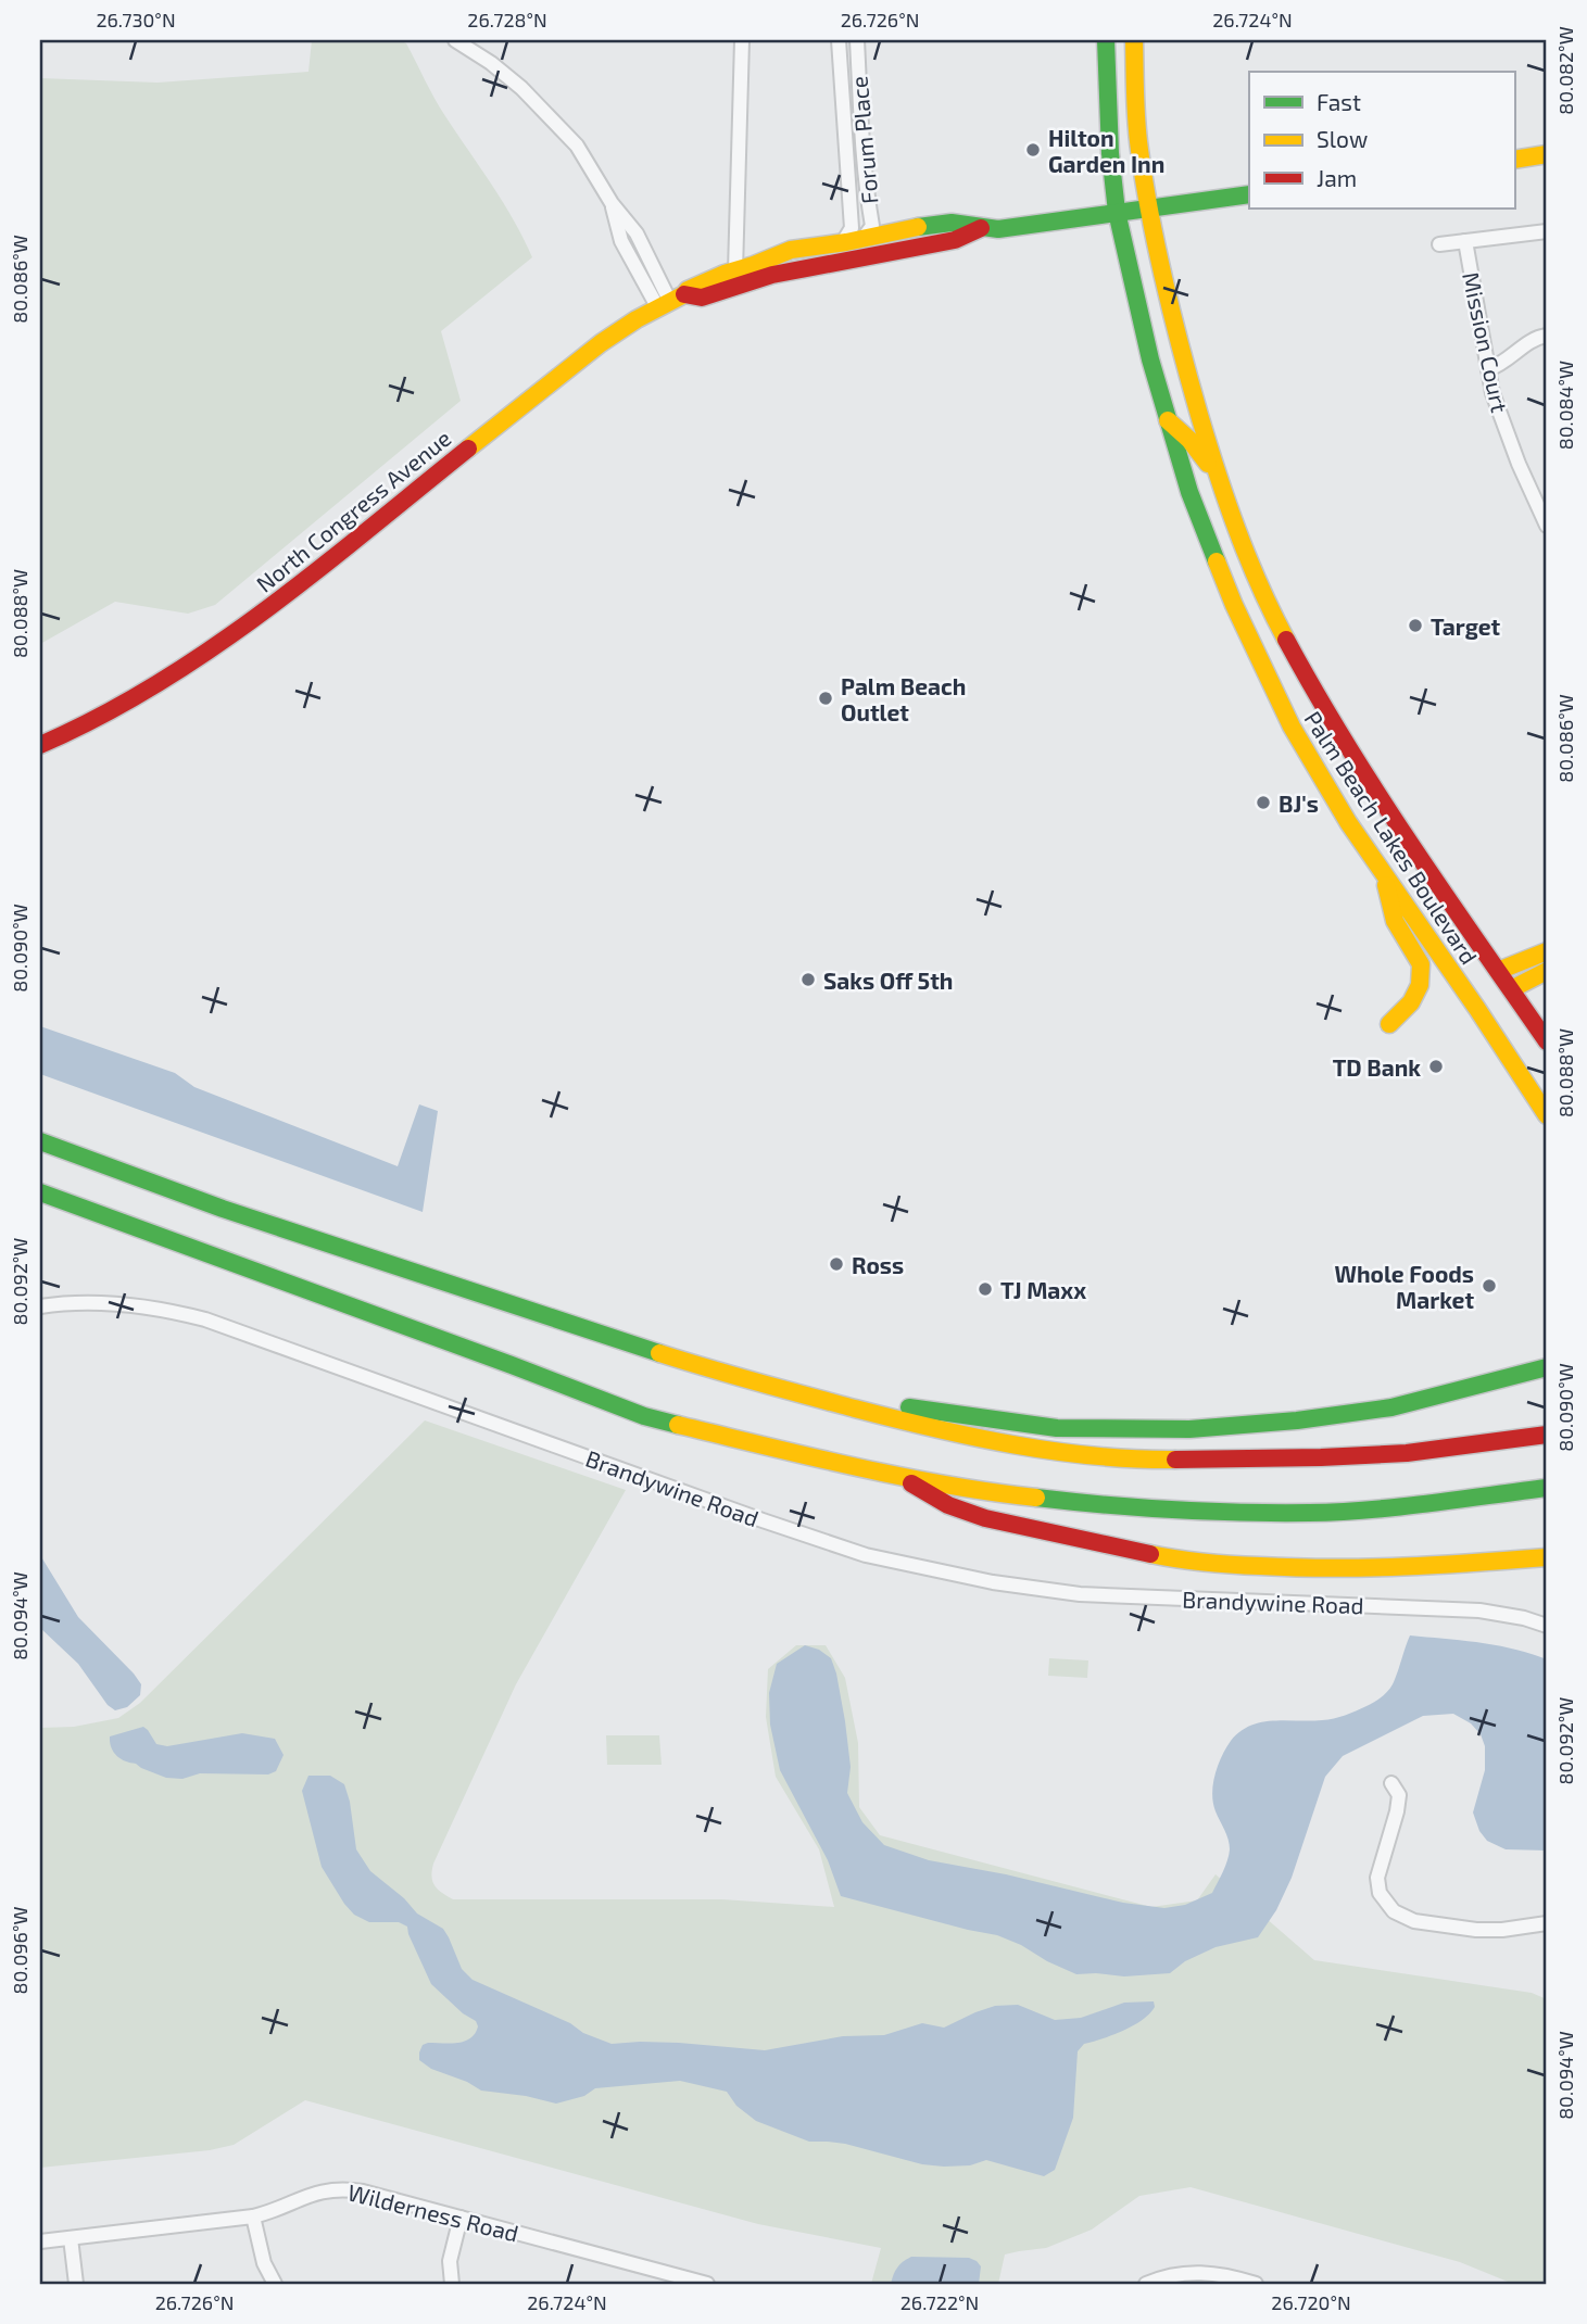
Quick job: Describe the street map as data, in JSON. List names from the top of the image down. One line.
{"streets":{"main road":["North Congress Avenue","Palm Beach Lakes Boulevard"],"street":["Forum Place","Mission Court","Brandywine Road","Wilderness Road"]},"crossings":[["Forum Place","North Congress Avenue"],["North Congress Avenue","Palm Beach Lakes Boulevard"]],"places":["Hilton Garden Inn","Target","Palm Beach Outlet","BJ's","Saks Off 5th","TD Bank","Ross","Whole Foods Market","TJ Maxx"],"legend":["Fast","Slow","Jam"],"coordinates":["26.730°N","26.728°N","26.726°N","26.724°N","80.082°W","80.086°W","80.084°W","80.088°W","80.090°W","80.092°W","80.094°W","80.096°W","26.722°N","26.720°N"]}
